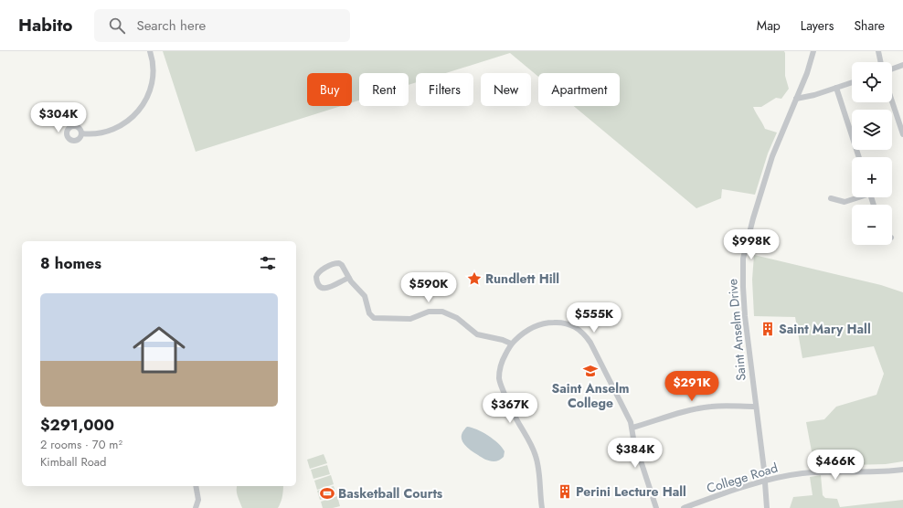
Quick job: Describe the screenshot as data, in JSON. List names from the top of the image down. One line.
{"streets":{"street":["Saint Anselm Drive","College Road"]},"crossings":[["Saint Anselm Drive","College Road"]],"places":{"place":["Rundlett Hill"],"building":["Saint Mary Hall","Perini Lecture Hall"],"school or university":["Saint Anselm College"],"sports":["Basketball Courts"]},"page":{"header":"Habito","search":"Search here","nav":["Map","Layers","Share"],"map_buttons":["+","−"],"chip":["Buy","Rent","Filters","New","Apartment"],"price":["$304K","$998K","$590K","$555K","$291K","$367K","$384K","$466K"],"heading":"8 homes","list":[{"name":"$291,000","note":"2 rooms · 70 m² · Kimball Road"}]}}
